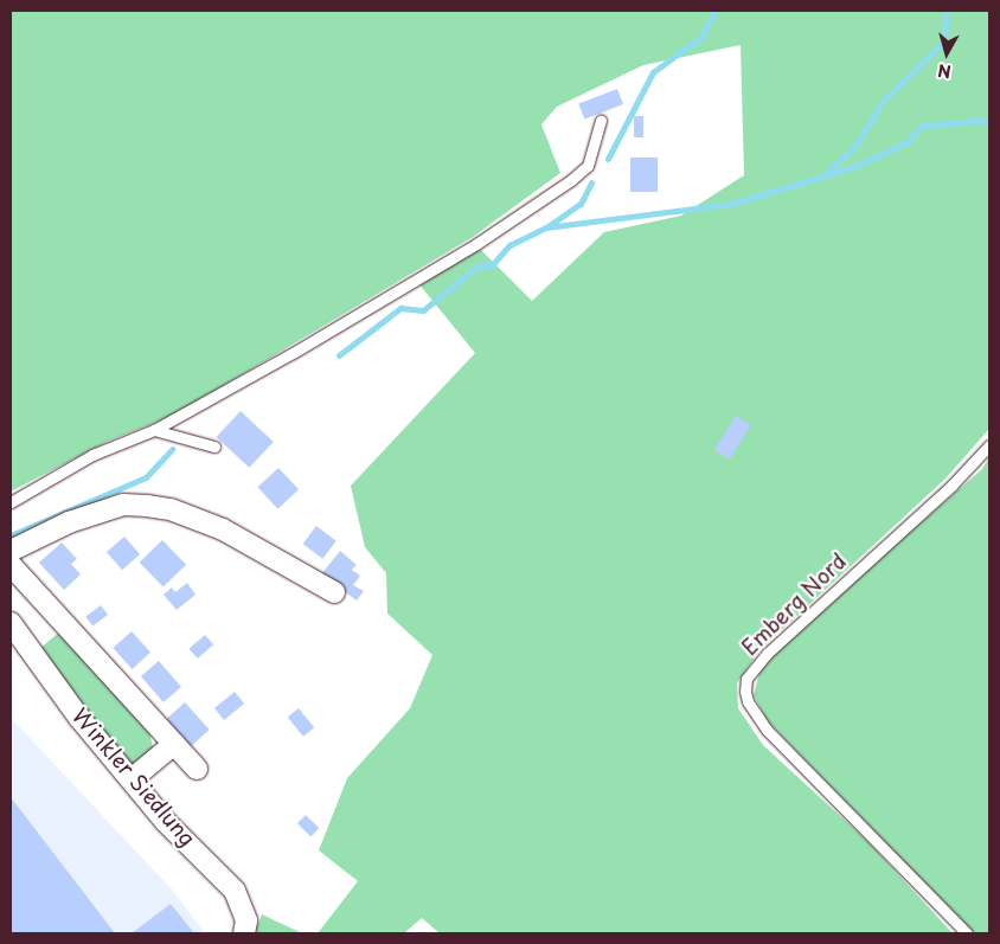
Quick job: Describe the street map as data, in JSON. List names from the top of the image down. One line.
{"streets":{"street":["Winkler Siedlung"],"lane":["Emberg Nord"]},"north":"bottom"}
